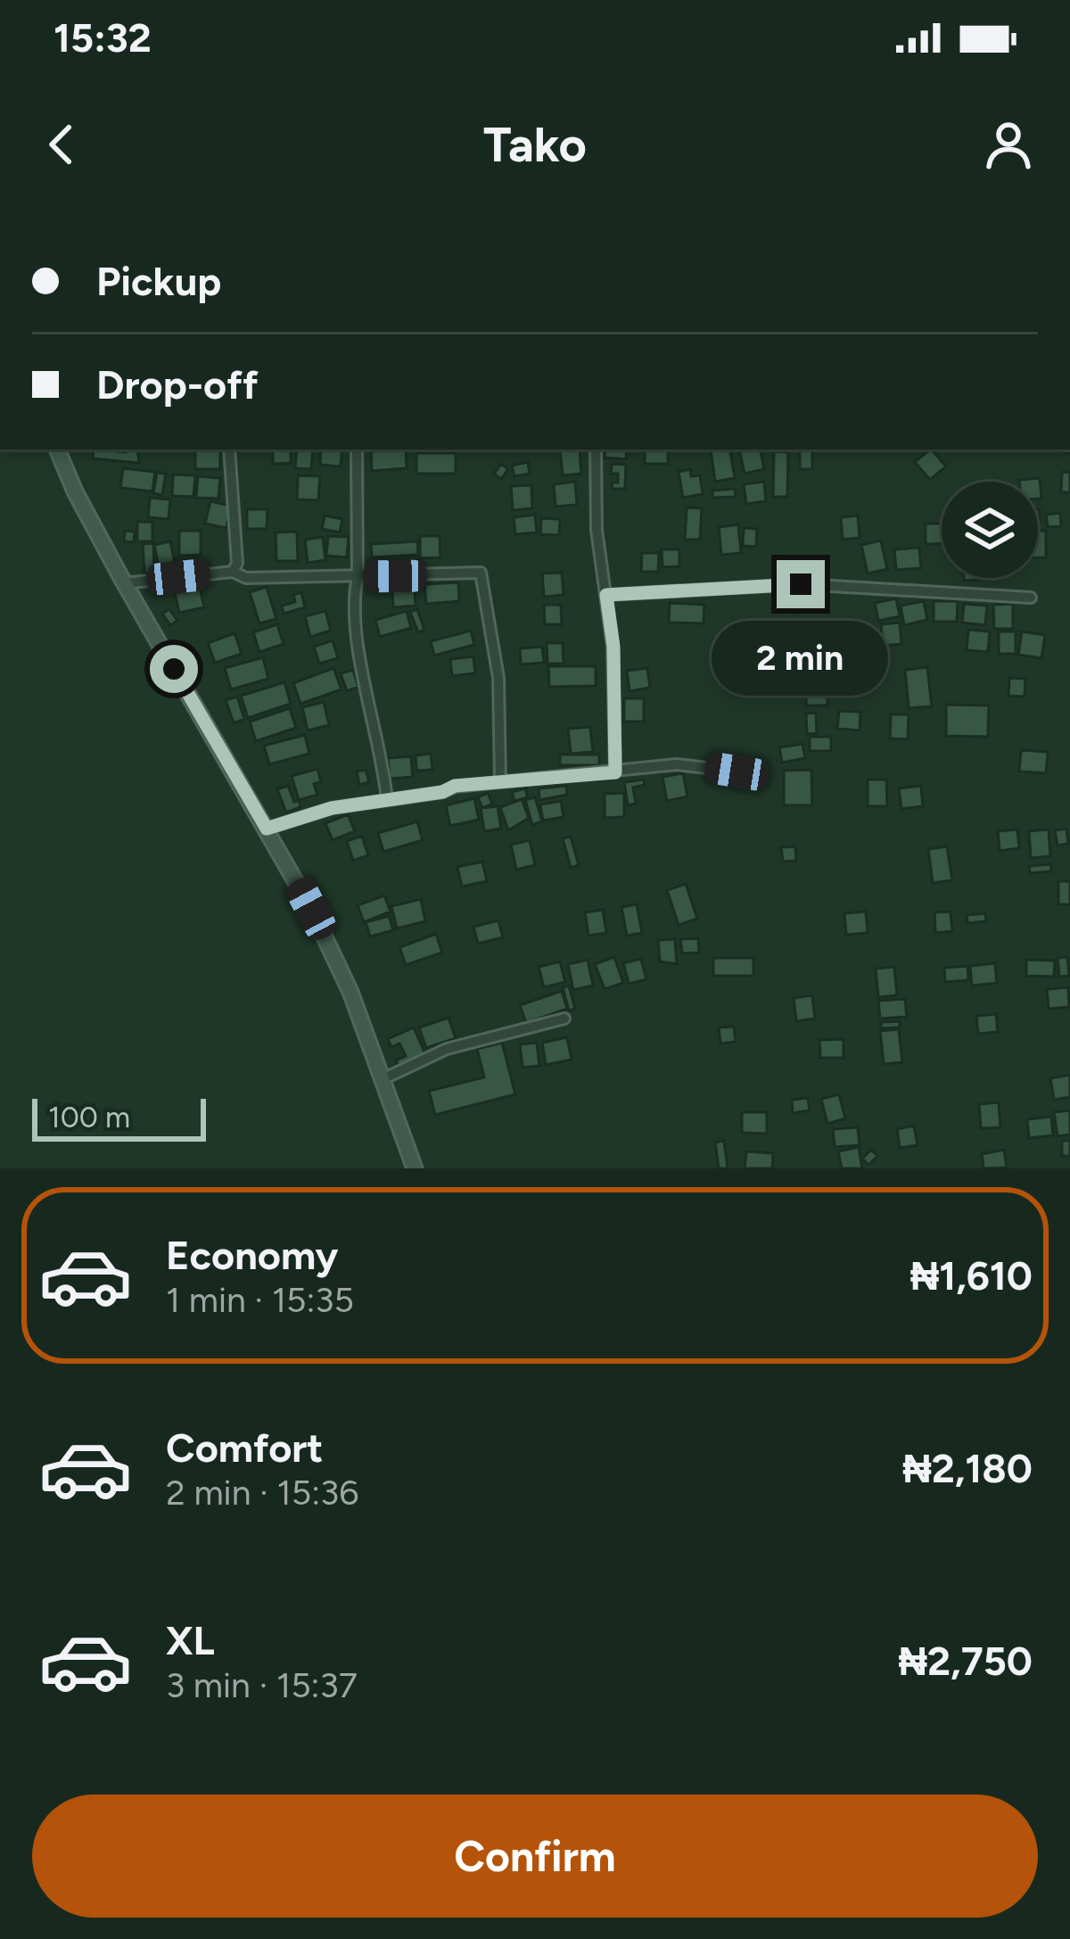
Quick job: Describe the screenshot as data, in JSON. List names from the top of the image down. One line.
{"scale_bar":"100 m","page":{"status":"15:32","header":"Tako","banner":["Pickup","Drop-off"],"bubble":"2 min","scale":"100 m","list":[{"name":"Economy","note":"1 min · 15:35","value":"₦1,610"},{"name":"Comfort","note":"2 min · 15:36","value":"₦2,180"},{"name":"XL","note":"3 min · 15:37","value":"₦2,750"}],"buttons":"Confirm"}}
